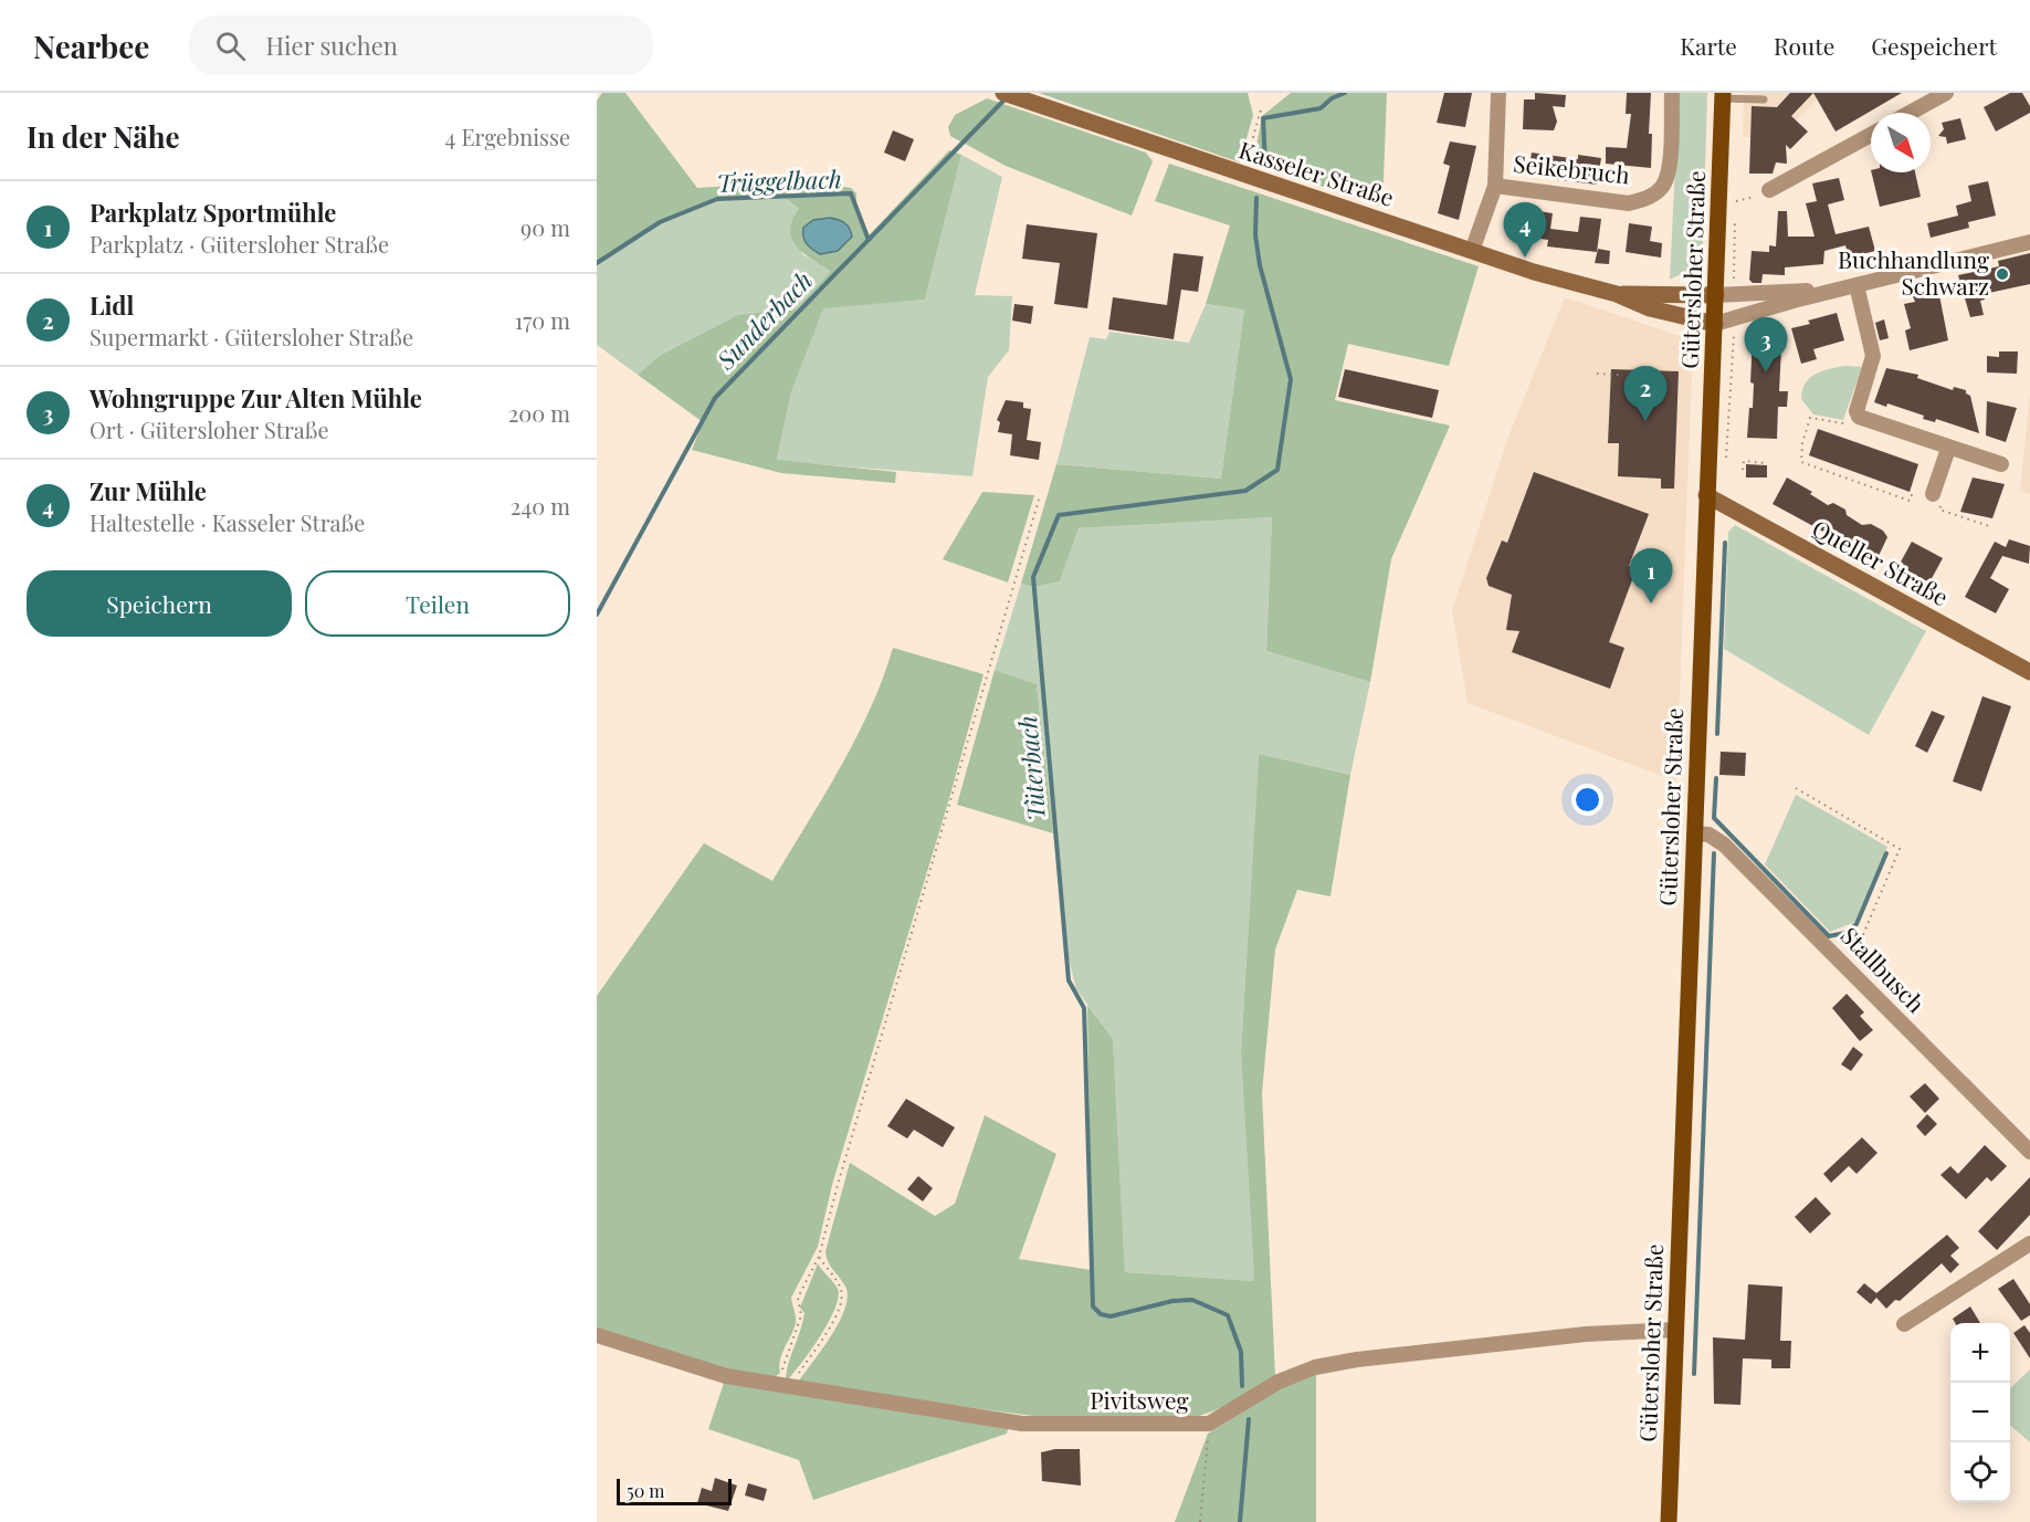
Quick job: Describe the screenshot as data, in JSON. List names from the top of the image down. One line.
{"streets":{"main road":["Gütersloher Straße"],"street":["Seikebruch","Kasseler Straße","Queller Straße","Stallbusch","Pivitsweg"]},"crossings":[["Kasseler Straße","Gütersloher Straße"],["Gütersloher Straße","Queller Straße"],["Gütersloher Straße","Stallbusch"],["Gütersloher Straße","Pivitsweg"]],"water":["Trüggelbach","Sunderbach","Tüterbach"],"places":["Buchhandlung Schwarz"],"scale_bar":"50 m","north":"bottom right","page":{"header":"Nearbee","search":"Hier suchen","nav":["Karte","Route","Gespeichert"],"heading":["In der Nähe","4 Ergebnisse"],"list":[{"mark":"1","name":"Parkplatz Sportmühle","note":"Parkplatz · Gütersloher Straße","value":"90 m"},{"mark":"2","name":"Lidl","note":"Supermarkt · Gütersloher Straße","value":"170 m"},{"mark":"3","name":"Wohngruppe Zur Alten Mühle","note":"Ort · Gütersloher Straße","value":"200 m"},{"mark":"4","name":"Zur Mühle","note":"Haltestelle · Kasseler Straße","value":"240 m"}],"pins":["4","3","2","1"],"buttons":["Speichern","Teilen"],"map_buttons":["+","−"],"scale":"50 m"}}
